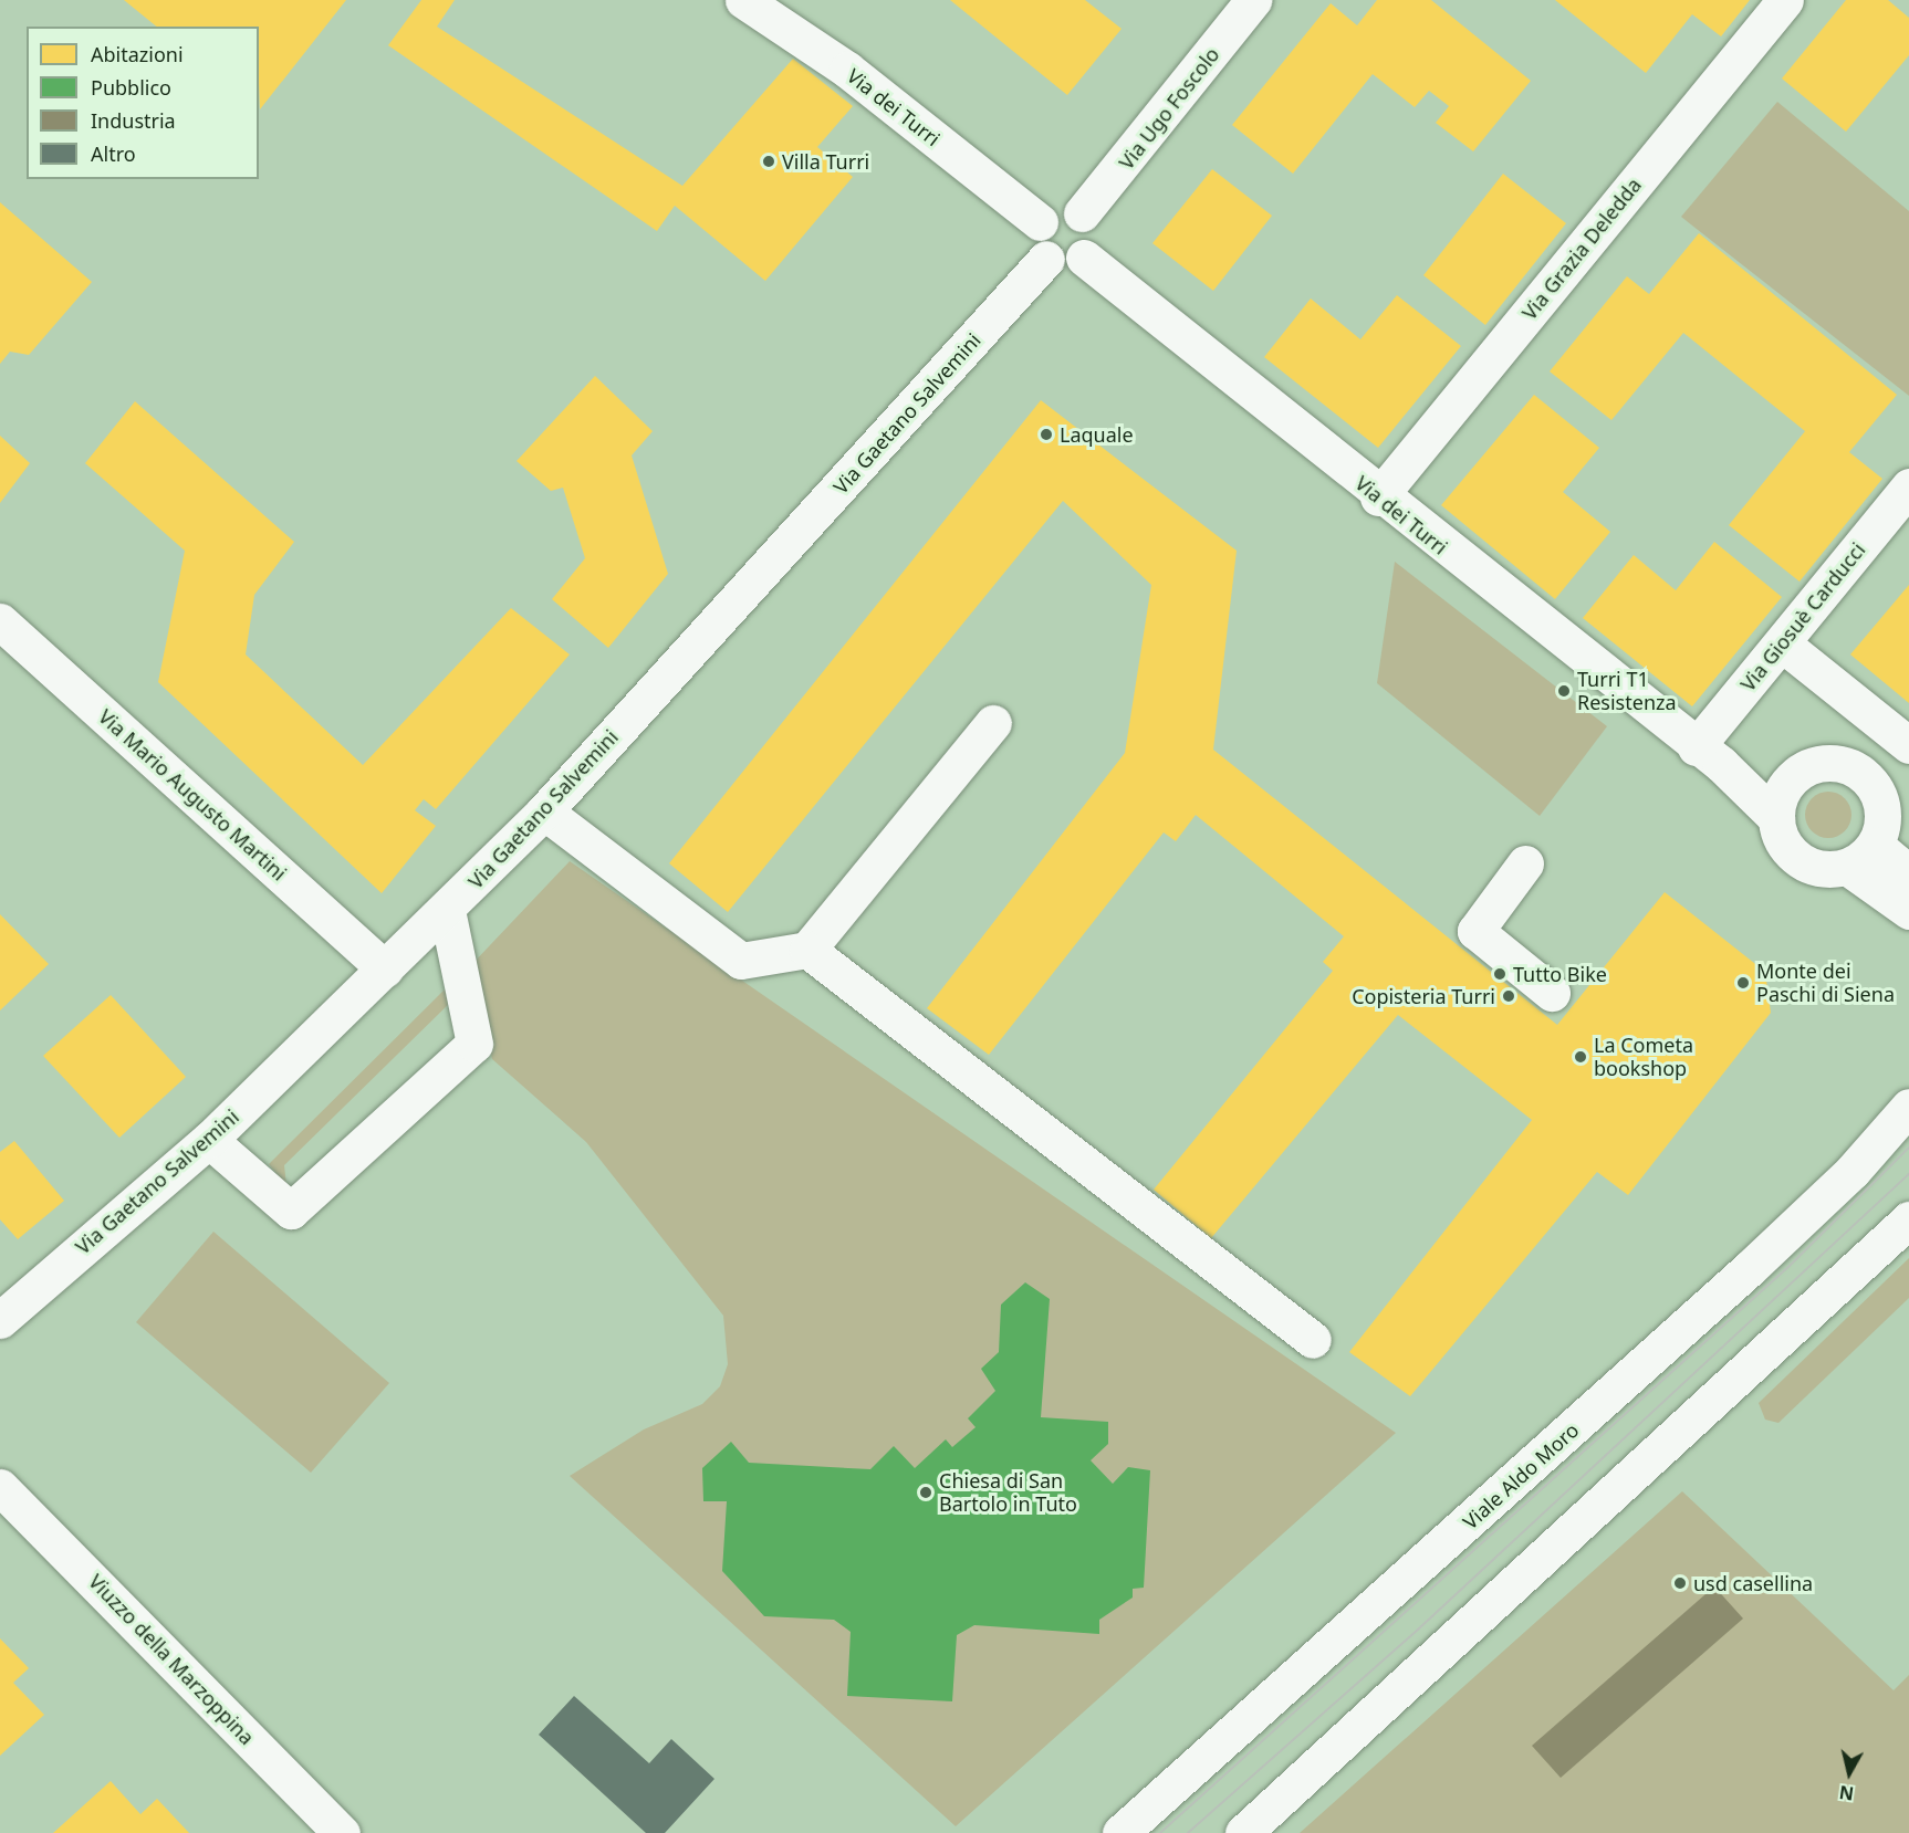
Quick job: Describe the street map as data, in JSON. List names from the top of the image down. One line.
{"streets":{"street":["Via dei Turri","Via Ugo Foscolo","Via Grazia Deledda","Via Gaetano Salvemini","Via Giosuè Carducci","Via Mario Augusto Martini","Viale Aldo Moro","Viuzzo della Marzoppina"]},"crossings":[["Via dei Turri","Via Ugo Foscolo"],["Via dei Turri","Via Grazia Deledda"],["Via dei Turri","Via Gaetano Salvemini"],["Via dei Turri","Via Giosuè Carducci"],["Via Ugo Foscolo","Via Gaetano Salvemini"],["Via Gaetano Salvemini","Via Mario Augusto Martini"]],"places":["Villa Turri","Laquale","Turri T1 Resistenza","Tutto Bike","Monte dei Paschi di Siena","Copisteria Turri","La Cometa bookshop","Chiesa di San Bartolo in Tuto","usd casellina"],"legend":["Abitazioni","Pubblico","Industria","Altro"],"north":"bottom"}
